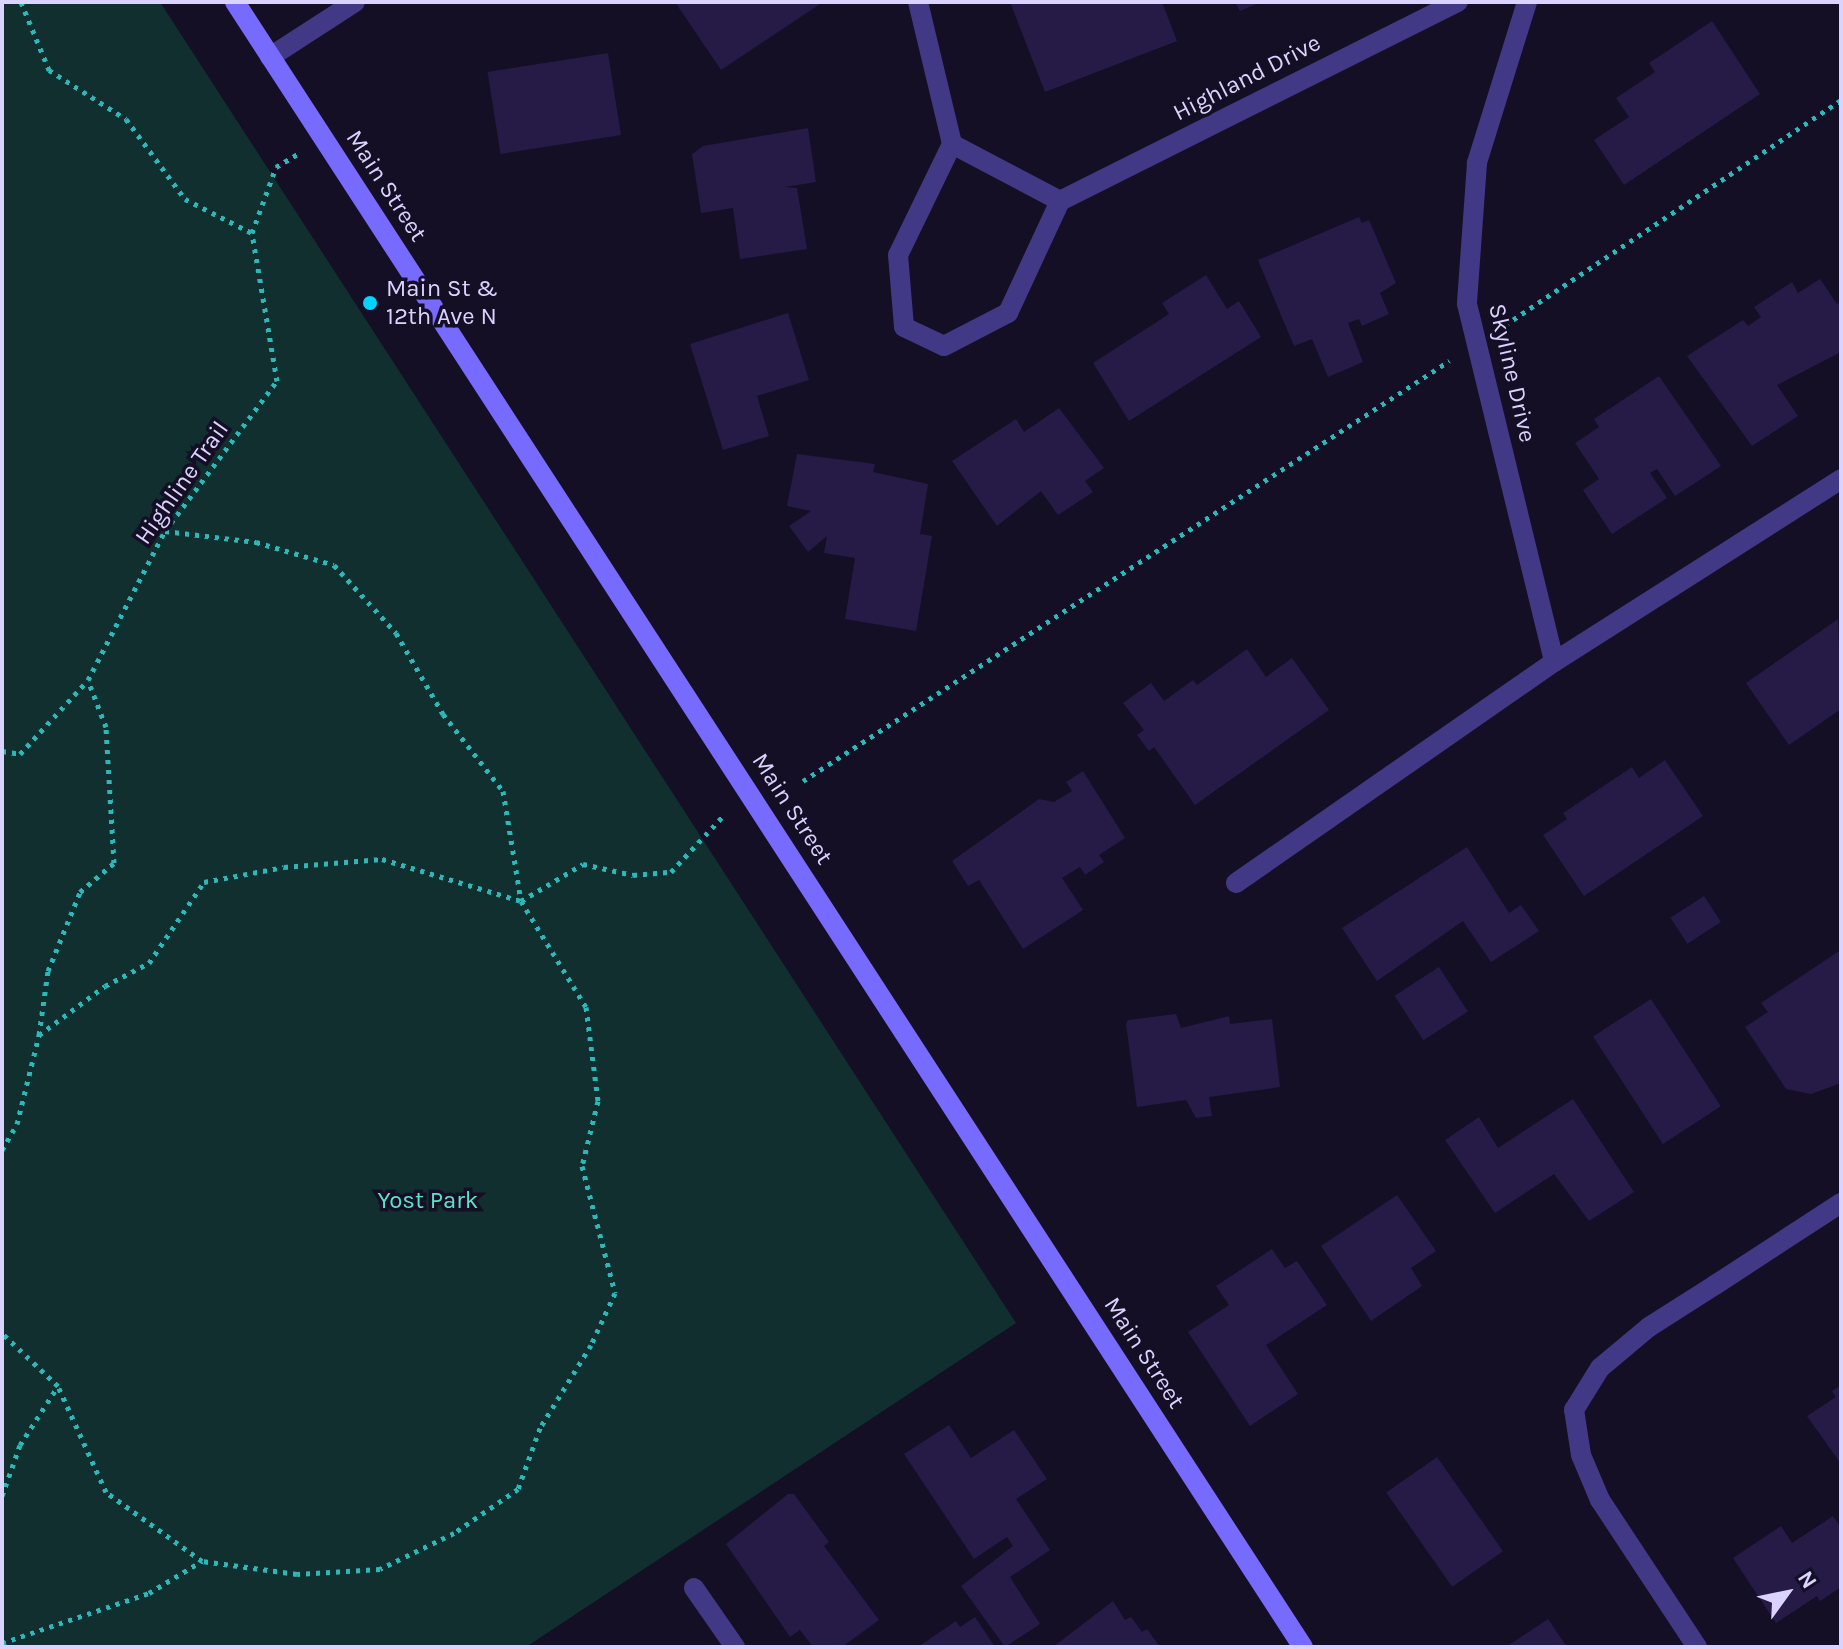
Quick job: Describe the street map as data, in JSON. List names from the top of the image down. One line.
{"streets":{"main road":["Main Street"],"street":["Highland Drive","Skyline Drive"],"path":["Highline Trail"]},"crossings":[["Main Street","Highline Trail"]],"parks":["Yost Park"],"places":["Main St & 12th Ave N"],"north":"top right"}
